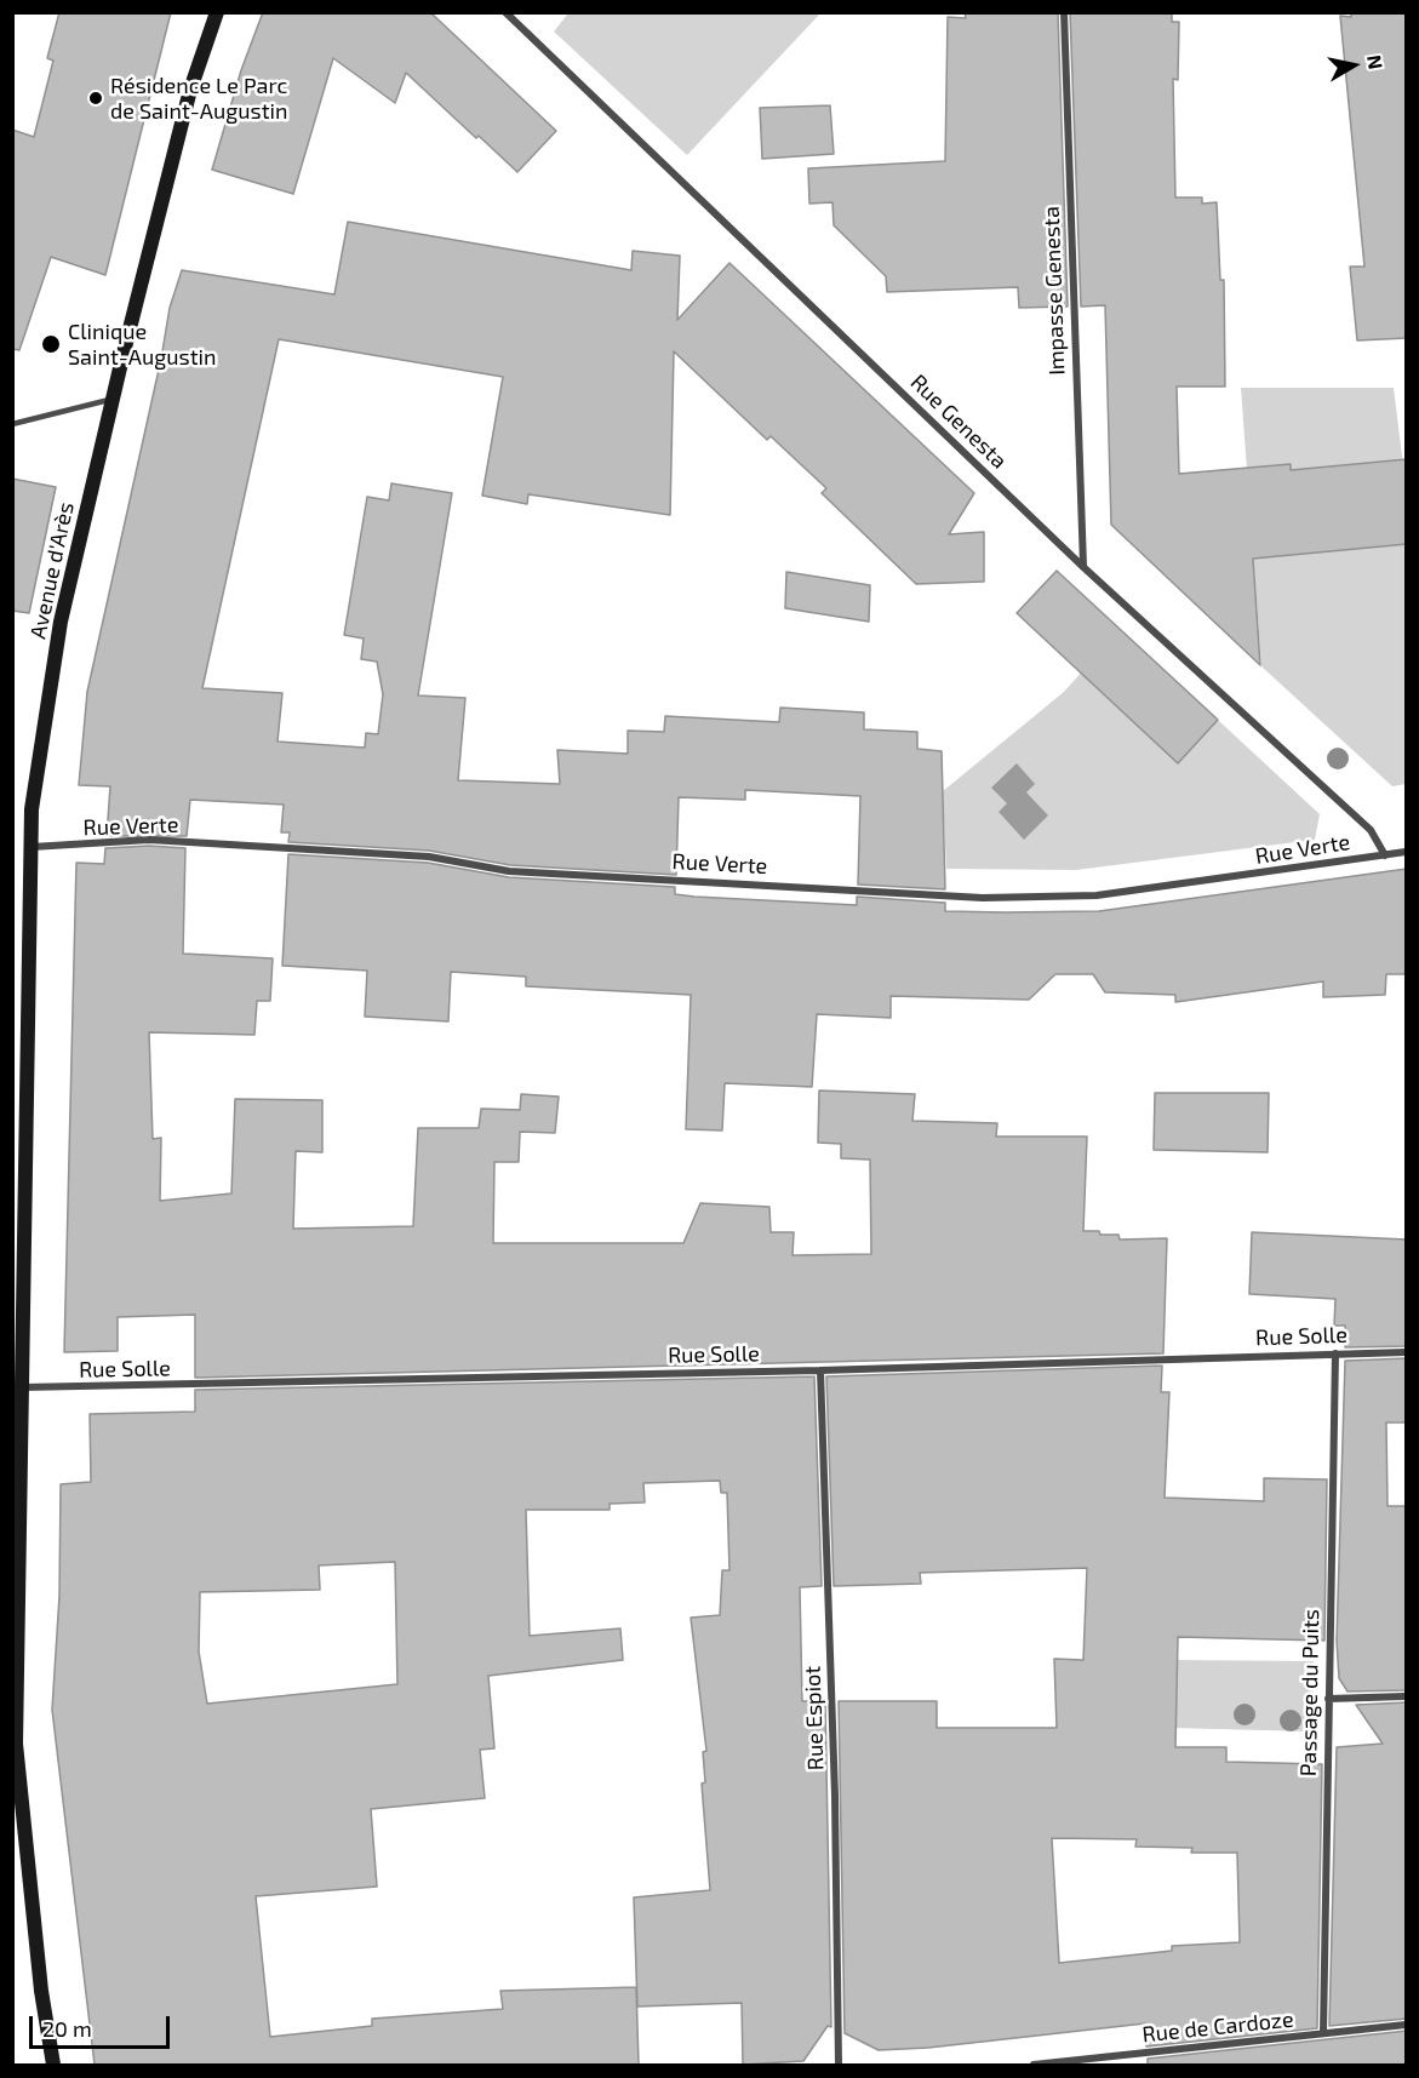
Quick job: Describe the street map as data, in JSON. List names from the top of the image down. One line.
{"streets":{"main road":["Avenue d'Arès"],"street":["Impasse Genesta","Rue Genesta","Rue Verte","Rue Solle","Passage du Puits","Rue Espiot","Rue de Cardoze"]},"crossings":[["Impasse Genesta","Rue Genesta"],["Rue Genesta","Rue Verte"],["Avenue d'Arès","Rue Verte"],["Avenue d'Arès","Rue Solle"],["Rue Solle","Passage du Puits"],["Rue Solle","Rue Espiot"],["Passage du Puits","Rue de Cardoze"]],"places":["Résidence Le Parc de Saint-Augustin","Clinique Saint-Augustin"],"scale_bar":"20 m","north":"right"}
